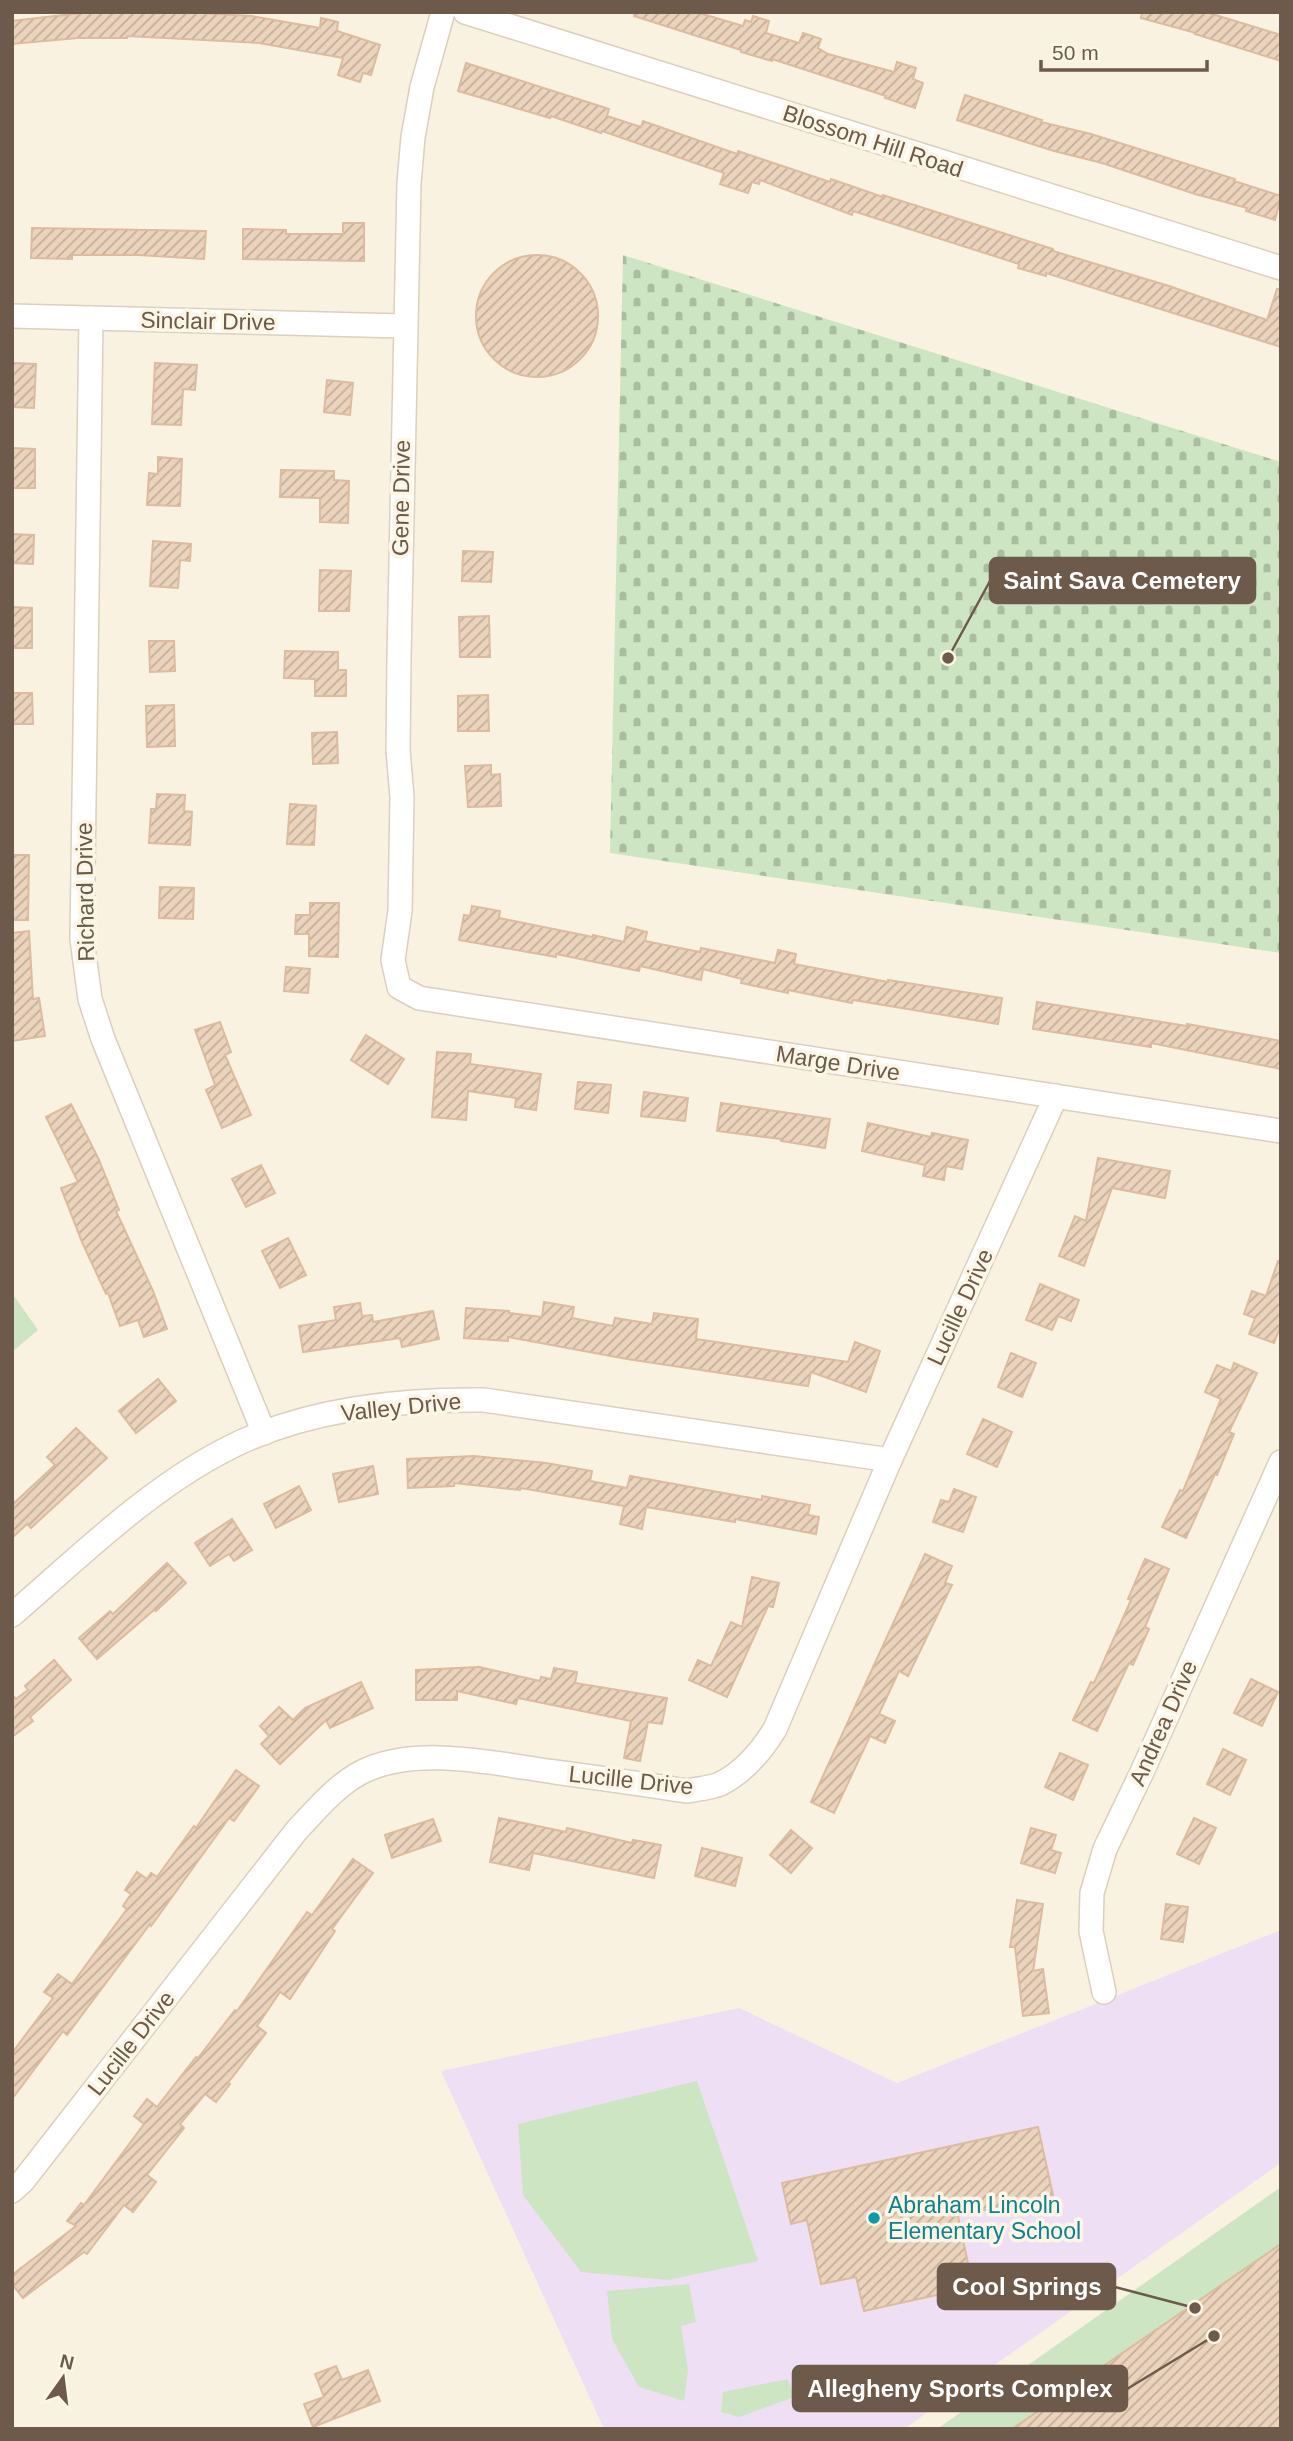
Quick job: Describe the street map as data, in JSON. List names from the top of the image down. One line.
{"streets":{"street":["Blossom Hill Road","Sinclair Drive","Gene Drive","Richard Drive","Marge Drive","Lucille Drive","Valley Drive","Andrea Drive"]},"crossings":[["Sinclair Drive","Gene Drive"],["Sinclair Drive","Richard Drive"],["Gene Drive","Marge Drive"],["Richard Drive","Valley Drive"],["Marge Drive","Lucille Drive"],["Lucille Drive","Valley Drive"]],"places":["Saint Sava Cemetery","Abraham Lincoln Elementary School","Cool Springs","Allegheny Sports Complex"],"scale_bar":"50 m","north":"top"}
